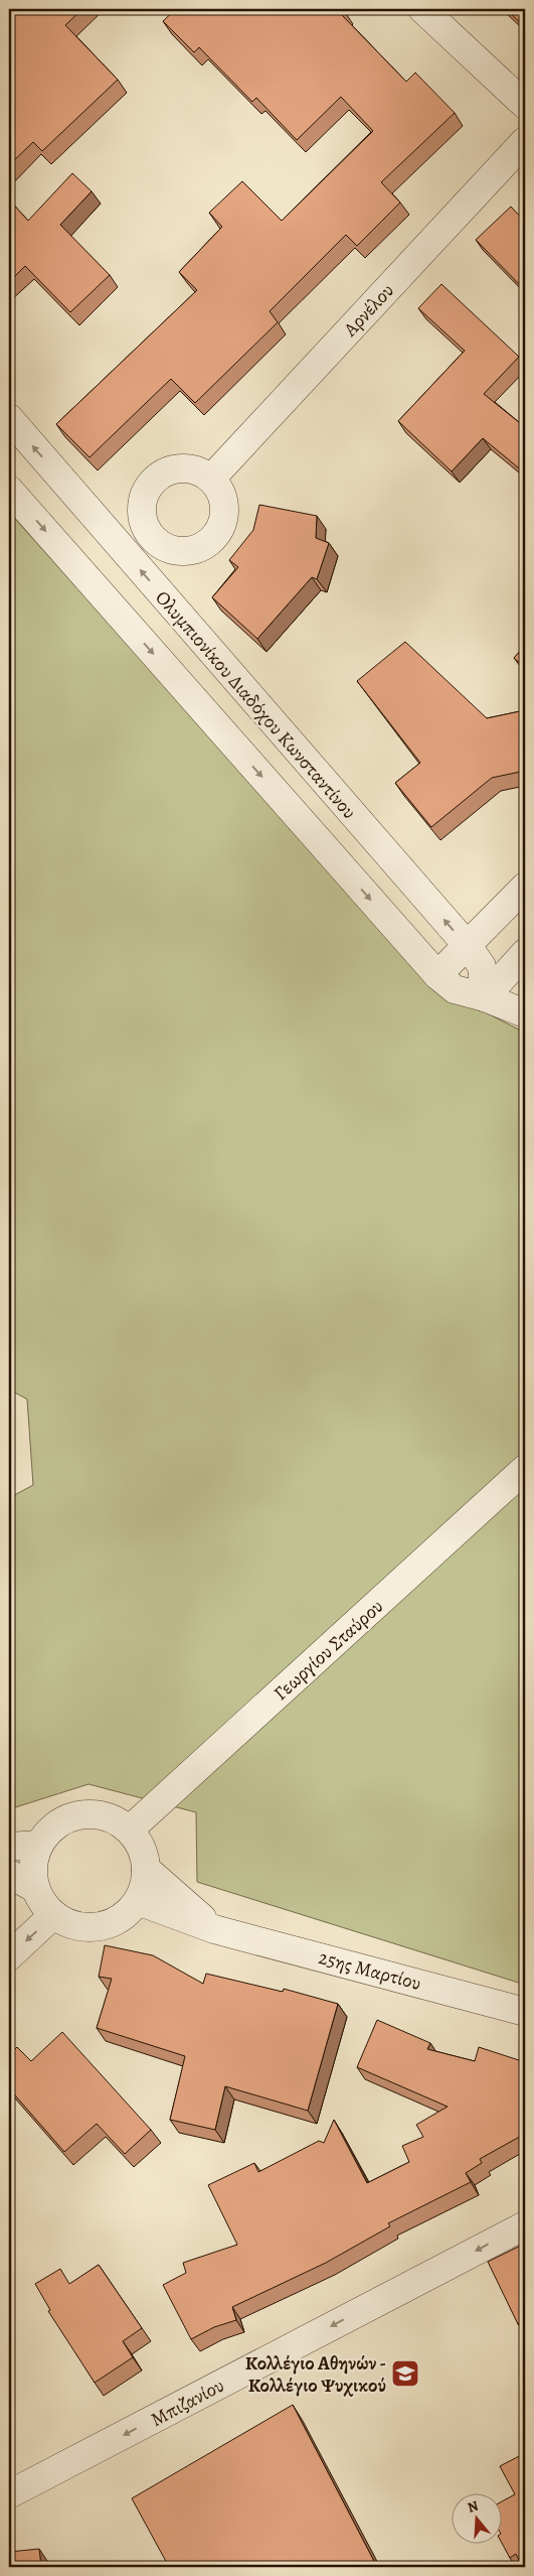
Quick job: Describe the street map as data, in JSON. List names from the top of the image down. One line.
{"streets":{"street":["Αρνέλου","Ολυμπιονίκου Διαδόχου Κωνσταντίνου","Γεωργίου Σταύρου","25ης Μαρτίου","Μπιζανίου"]},"crossings":[["Γεωργίου Σταύρου","25ης Μαρτίου"]],"one_way":["Μπιζανίου"],"places":{"school or university":["Κολλέγιο Αθηνών - Κολλέγιο Ψυχικού"]},"north":"top"}
